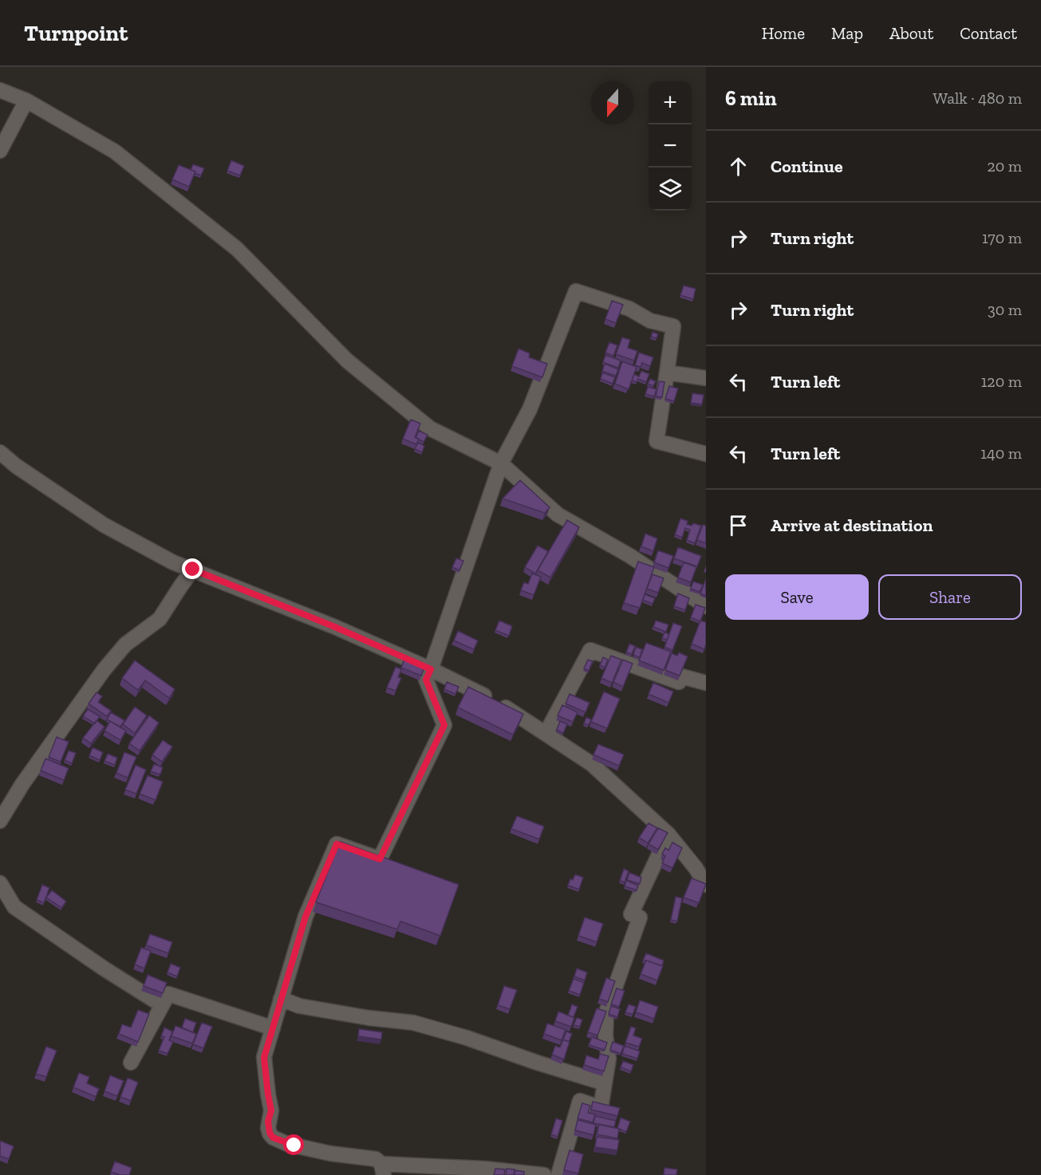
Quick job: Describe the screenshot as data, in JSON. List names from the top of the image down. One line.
{"north":"bottom","page":{"header":"Turnpoint","nav":["Home","Map","About","Contact"],"heading":["6 min","Walk · 480 m"],"map_buttons":["+","−"],"list":[["Continue","20 m"],["Turn right","170 m"],["Turn right","30 m"],["Turn left","120 m"],["Turn left","140 m"],"Arrive at destination"],"buttons":["Save","Share"]}}
